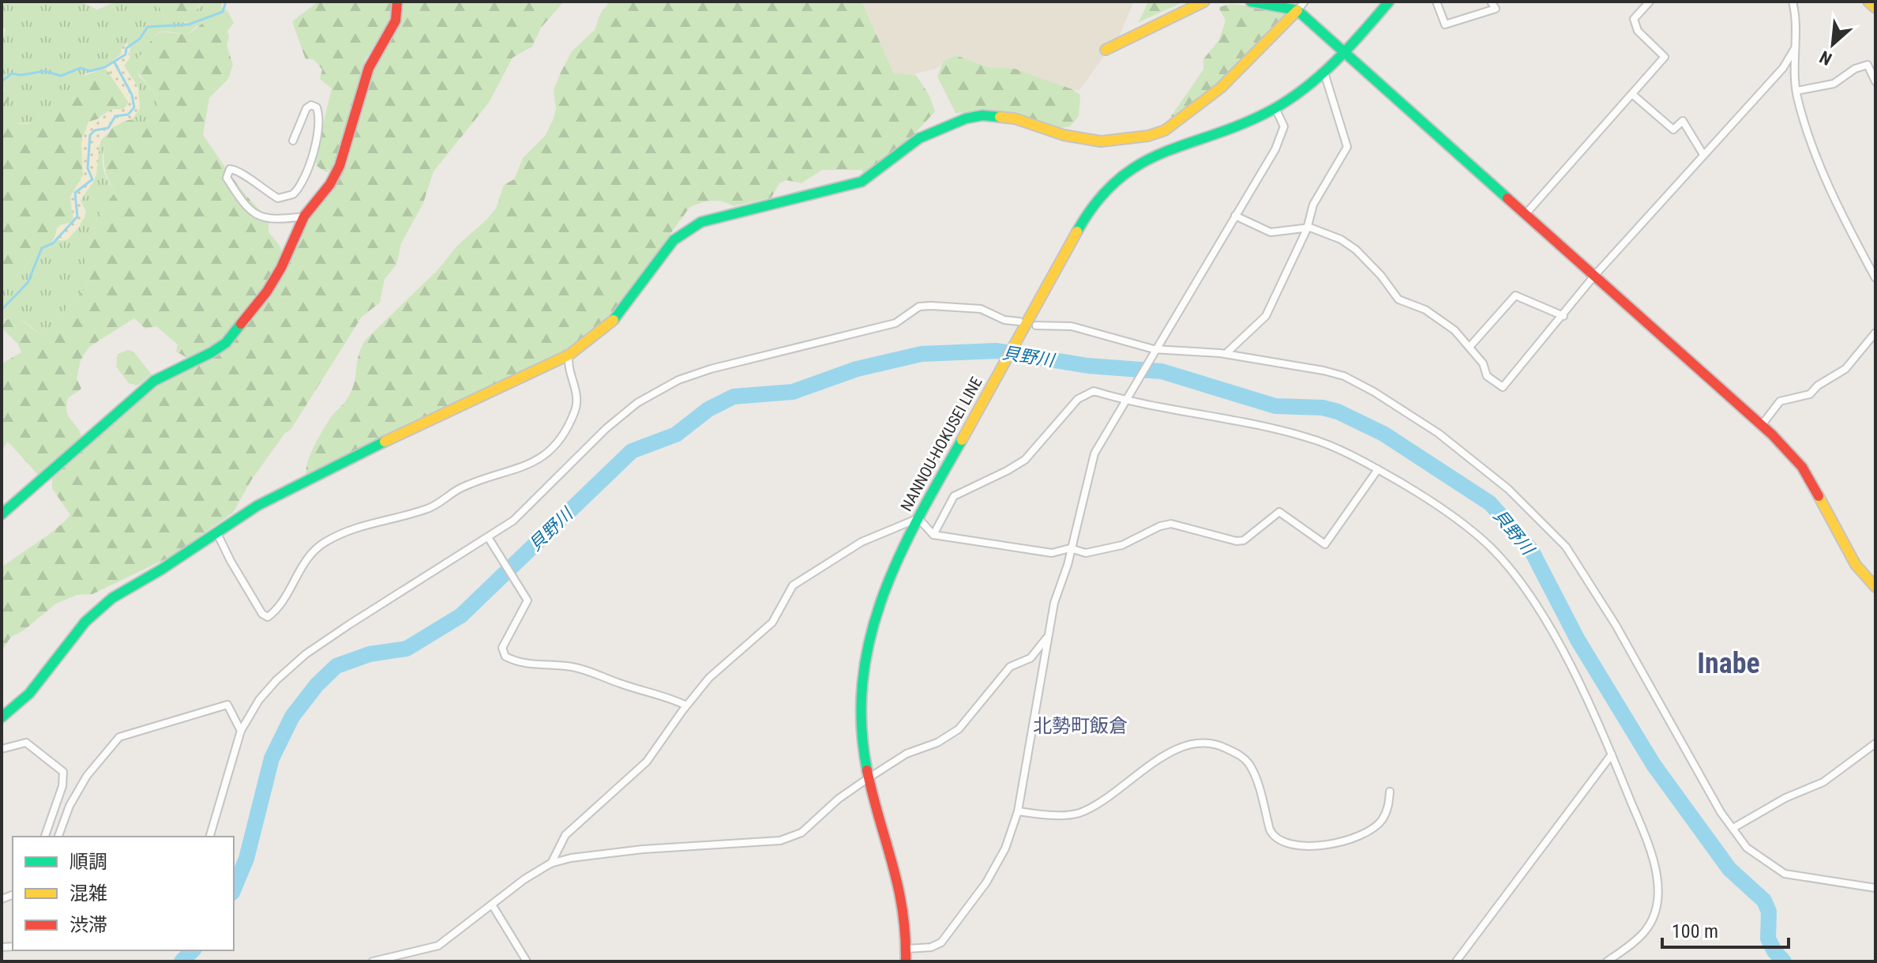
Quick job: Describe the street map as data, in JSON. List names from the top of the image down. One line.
{"streets":{"street":["NANNOU-HOKUSEI LINE"]},"districts":["Inabe","北勢町飯倉"],"water":["貝野川"],"legend":["順調","混雑","渋滞"],"scale_bar":"100 m","north":"bottom left"}
